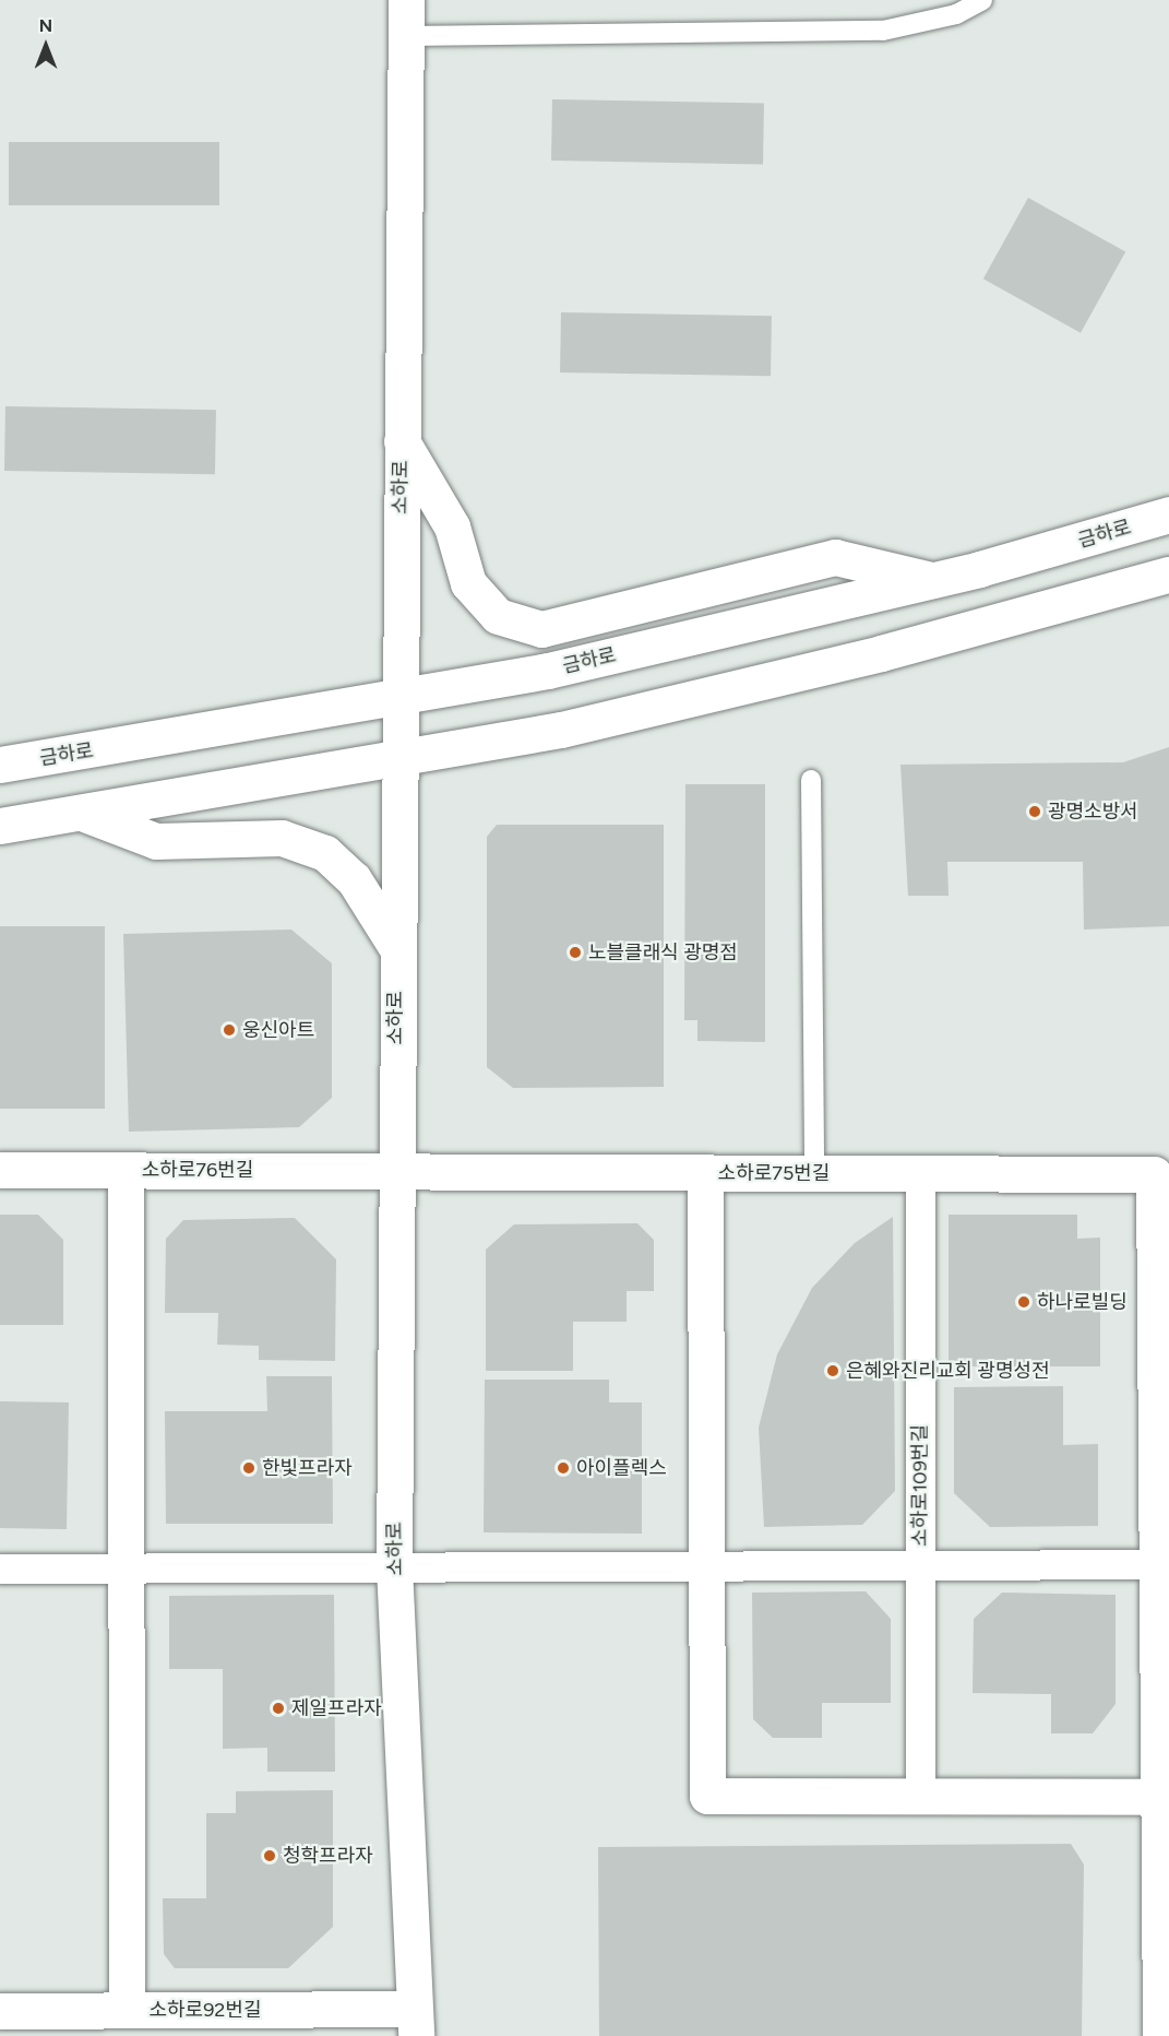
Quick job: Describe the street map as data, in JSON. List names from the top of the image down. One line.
{"streets":{"street":["소하로","금하로","소하로76번길","소하로75번길","소하로109번길","소하로92번길"]},"crossings":[["소하로","금하로"],["소하로","소하로76번길"],["소하로","소하로75번길"],["소하로","소하로92번길"],["소하로76번길","소하로75번길"],["소하로75번길","소하로109번길"]],"places":["광명소방서","노블클래식 광명점","웅신아트","하나로빌딩","은혜와진리교회 광명성전","한빛프라자","아이플렉스","제일프라자","청학프라자"],"north":"top"}
